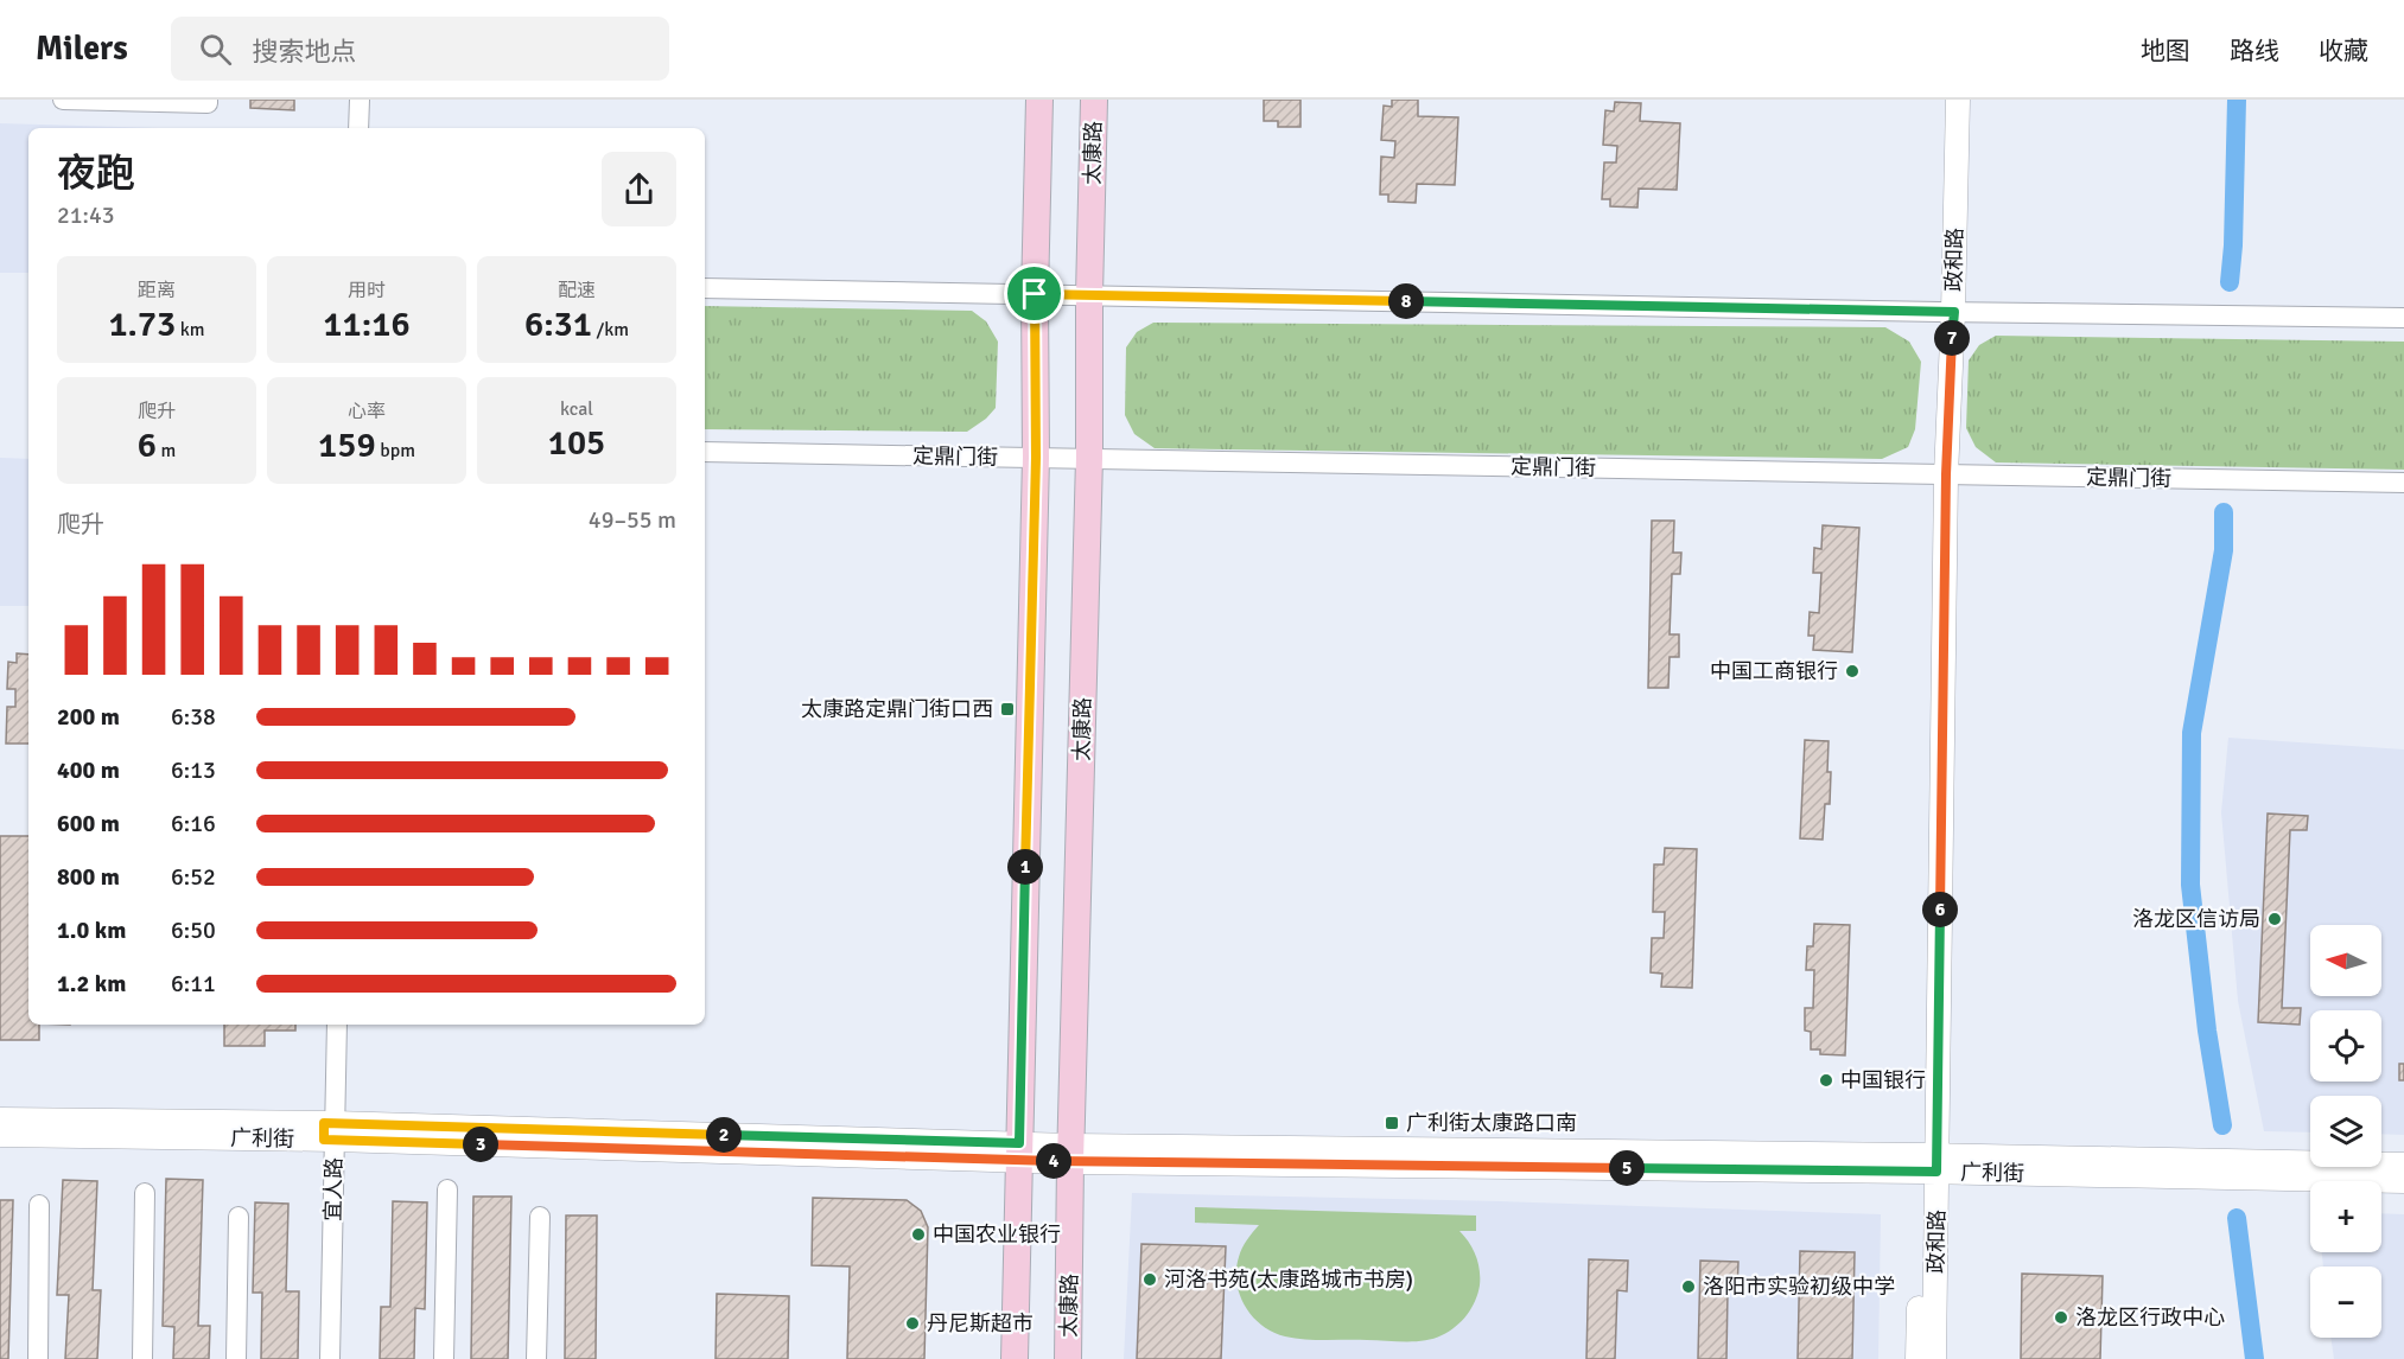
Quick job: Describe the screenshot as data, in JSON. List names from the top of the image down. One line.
{"streets":{"main road":["太康路"],"street":["政和路","定鼎门街","广利街","宜人路"]},"crossings":[["太康路","定鼎门街"],["太康路","广利街"],["政和路","定鼎门街"],["政和路","广利街"],["广利街","宜人路"]],"places":{"other":["中国工商银行","洛龙区信访局","中国银行","中国农业银行","河洛书苑(太康路城市书房)","洛阳市实验初级中学","洛龙区行政中心","丹尼斯超市"],"transit":["太康路定鼎门街口西","广利街太康路口南"]},"north":"left","page":{"header":"Milers","search":"搜索地点","nav":["地图","路线","收藏"],"heading":["夜跑","21:43"],"stats":[["距离","1.73 km"],["用时","11:16"],["配速","6:31 /km"],["爬升","6 m"],["心率","159 bpm"],["kcal","105"]],"pins":["8","7","1","6","2","3","4","5"],"chart":["爬升","49–55 m"],"list":[{"name":"200 m","note":"6:38"},{"name":"400 m","note":"6:13"},{"name":"600 m","note":"6:16"},{"name":"800 m","note":"6:52"},{"name":"1.0 km","note":"6:50"},{"name":"1.2 km","note":"6:11"}],"map_buttons":["+","−"]}}
